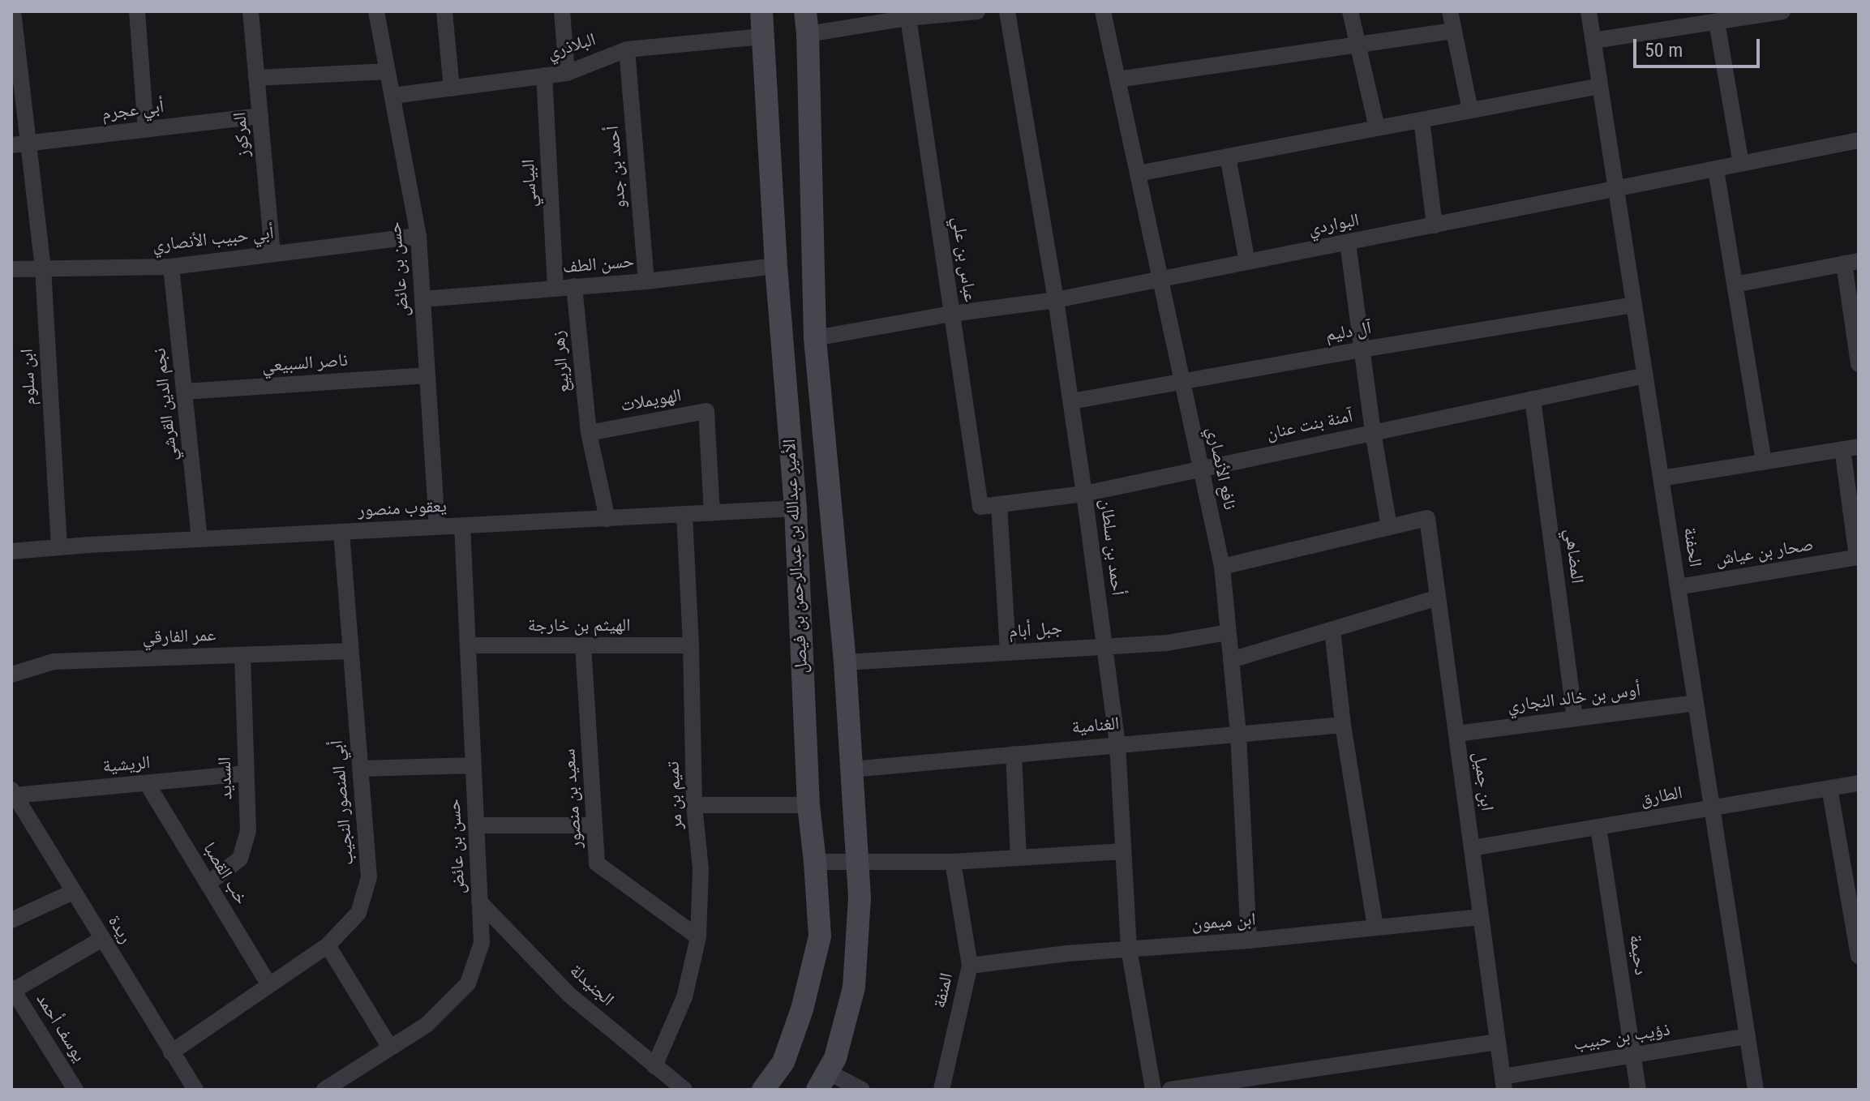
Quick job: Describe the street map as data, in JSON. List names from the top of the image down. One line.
{"streets":{"main road":["الأمير عبدالله بن عبدالرحمن بن فيصل"],"street":["البلاذري","أبي عجرم","المركوز","أحمد بن جدو","البياسي","البواردي","أبي حبيب الأنصاري","عباس بن علي","حسن الطف","حسن بن عائض","آل دليم","زهر الربيع","ناصر السبيعي","ابن سلوم","الهويملات","نجم الدين القرشي","آمنة بنت عنان","نافع الأنصاري","يعقوب منصور","أحمد بن سلطان","الحفنة","صحار بن عياش","المضاهي","الهيثم بن خارجة","جبل أبام","عمر الفارقي","أوس بن خالد النجاري","الغنامية","الريشية","السديد","ابن جميل","تميم بن مر","الطارق","سعيد بن منصور","أبي المنصور النجيب","خب القصبا","ابن ميمون","ريدة","دحيمة","الجنيدلة","المنفة","يوسف أحمد","ذؤيب بن حبيب"]},"crossings":[["البلاذري","أحمد بن جدو"],["البلاذري","البياسي"],["البلاذري","حسن بن عائض"],["البلاذري","الأمير عبدالله بن عبدالرحمن بن فيصل"],["أبي عجرم","المركوز"],["أبي عجرم","ابن سلوم"],["المركوز","أبي حبيب الأنصاري"],["أحمد بن جدو","حسن الطف"],["البياسي","حسن الطف"],["البواردي","عباس بن علي"],["البواردي","نافع الأنصاري"],["البواردي","أحمد بن سلطان"],["البواردي","الحفنة"],["البواردي","الأمير عبدالله بن عبدالرحمن بن فيصل"],["أبي حبيب الأنصاري","حسن بن عائض"],["أبي حبيب الأنصاري","ابن سلوم"],["أبي حبيب الأنصاري","نجم الدين القرشي"],["عباس بن علي","آمنة بنت عنان"],["حسن الطف","حسن بن عائض"],["حسن الطف","زهر الربيع"],["حسن الطف","الأمير عبدالله بن عبدالرحمن بن فيصل"],["حسن بن عائض","ناصر السبيعي"],["حسن بن عائض","يعقوب منصور"],["حسن بن عائض","الهيثم بن خارجة"],["حسن بن عائض","الجنيدلة"],["آل دليم","نافع الأنصاري"],["آل دليم","أحمد بن سلطان"],["آل دليم","الحفنة"],["زهر الربيع","الهويملات"],["ناصر السبيعي","نجم الدين القرشي"],["ابن سلوم","يعقوب منصور"],["الهويملات","يعقوب منصور"],["نجم الدين القرشي","يعقوب منصور"],["آمنة بنت عنان","نافع الأنصاري"],["آمنة بنت عنان","أحمد بن سلطان"],["آمنة بنت عنان","الحفنة"],["آمنة بنت عنان","المضاهي"],["نافع الأنصاري","جبل أبام"],["نافع الأنصاري","الغنامية"],["نافع الأنصاري","ابن جميل"],["نافع الأنصاري","ابن ميمون"],["يعقوب منصور","الأمير عبدالله بن عبدالرحمن بن فيصل"],["يعقوب منصور","تميم بن مر"],["يعقوب منصور","أبي المنصور النجيب"],["أحمد بن سلطان","جبل أبام"],["أحمد بن سلطان","الغنامية"],["أحمد بن سلطان","ابن ميمون"],["الحفنة","صحار بن عياش"],["الحفنة","أوس بن خالد النجاري"],["الحفنة","الطارق"],["الحفنة","ذؤيب بن حبيب"],["الأمير عبدالله بن عبدالرحمن بن فيصل","جبل أبام"],["الأمير عبدالله بن عبدالرحمن بن فيصل","الغنامية"],["المضاهي","أوس بن خالد النجاري"],["الهيثم بن خارجة","تميم بن مر"],["الهيثم بن خارجة","سعيد بن منصور"],["عمر الفارقي","السديد"],["عمر الفارقي","أبي المنصور النجيب"],["أوس بن خالد النجاري","ابن جميل"],["الريشية","السديد"],["الريشية","خب القصبا"],["الريشية","ريدة"],["السديد","خب القصبا"],["ابن جميل","الطارق"],["ابن جميل","ابن ميمون"],["ابن جميل","ذؤيب بن حبيب"],["تميم بن مر","سعيد بن منصور"],["تميم بن مر","الجنيدلة"],["الطارق","دحيمة"],["أبي المنصور النجيب","خب القصبا"],["أبي المنصور النجيب","ريدة"],["ابن ميمون","المنفة"],["دحيمة","ذؤيب بن حبيب"]],"scale_bar":"50 m"}
